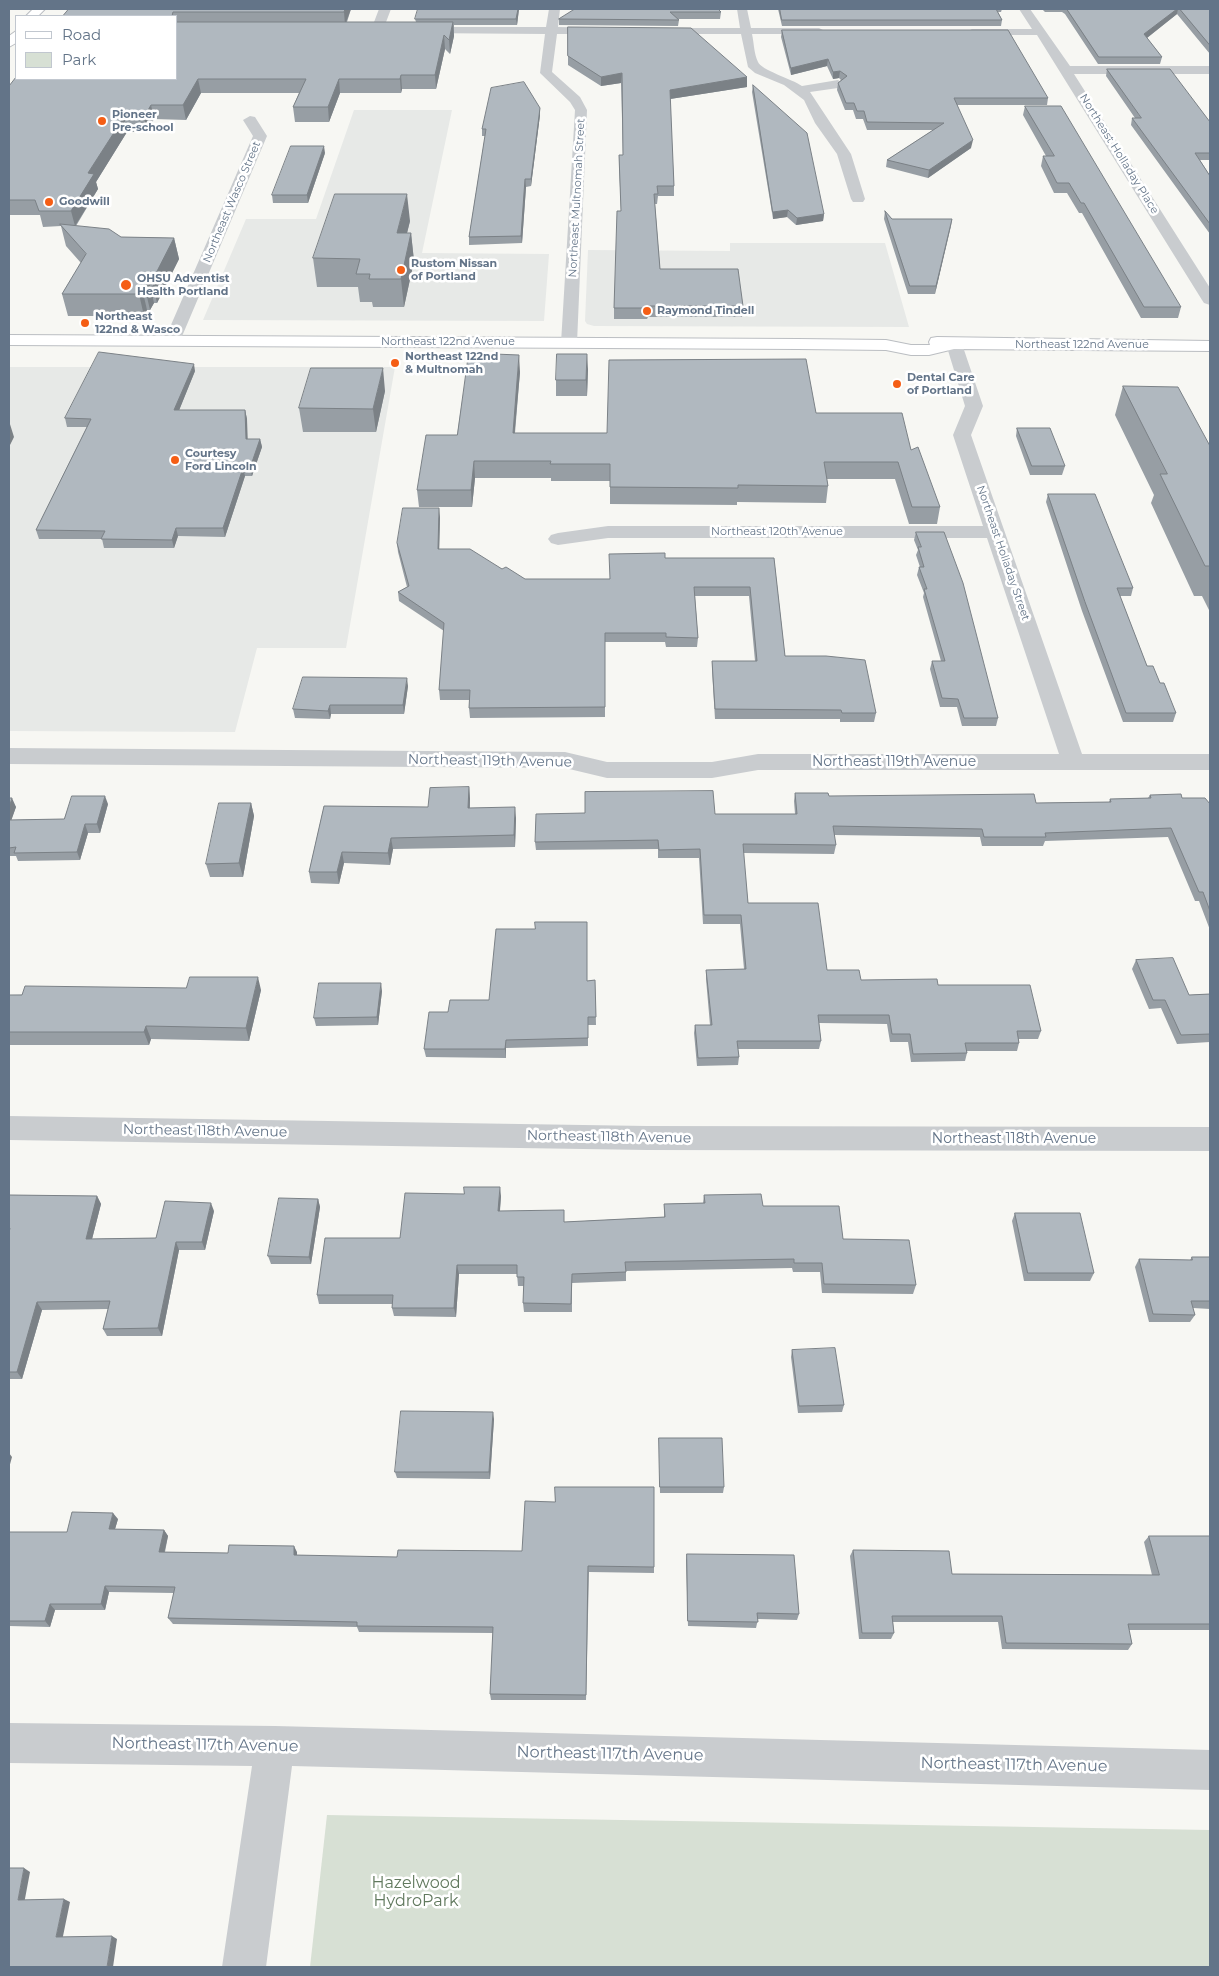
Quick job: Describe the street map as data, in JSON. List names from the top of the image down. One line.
{"streets":{"main road":["Northeast 122nd Avenue"],"street":["Northeast Holladay Place","Northeast Multnomah Street","Northeast Wasco Street","Northeast 120th Avenue","Northeast Holladay Street","Northeast 119th Avenue","Northeast 118th Avenue","Northeast 117th Avenue"]},"crossings":[["Northeast Multnomah Street","Northeast 122nd Avenue"],["Northeast Wasco Street","Northeast 122nd Avenue"],["Northeast 122nd Avenue","Northeast Holladay Street"],["Northeast 120th Avenue","Northeast Holladay Street"],["Northeast Holladay Street","Northeast 119th Avenue"]],"parks":["Hazelwood HydroPark"],"places":["Pioneer Pre-school","Goodwill","Rustom Nissan of Portland","OHSU Adventist Health Portland","Raymond Tindell","Northeast 122nd & Wasco","Northeast 122nd & Multnomah","Dental Care of Portland","Courtesy Ford Lincoln"],"legend":["Road","Park"]}
